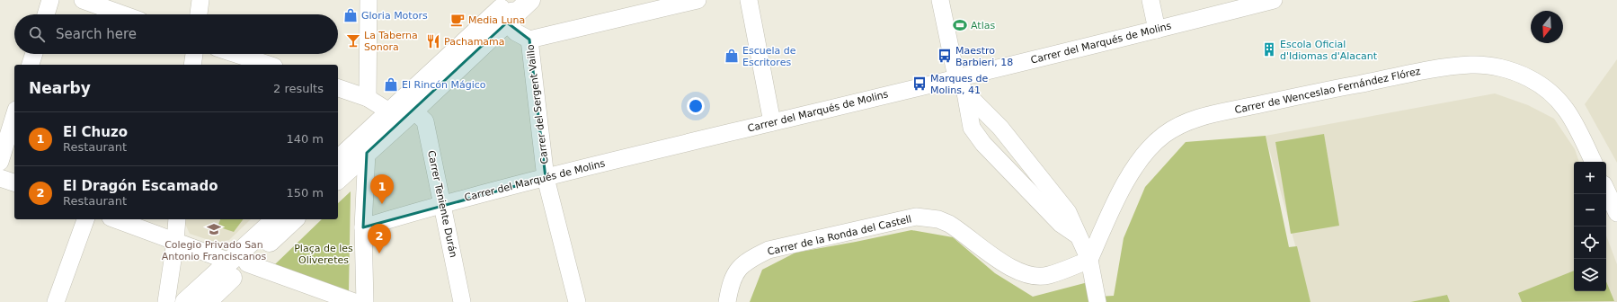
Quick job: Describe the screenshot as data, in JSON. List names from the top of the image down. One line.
{"streets":{"street":["Carrer del Marqués de Molins","Carrer de Wenceslao Fernández Flórez","Carrer del Sergent Vaillo","Carrer Teniente Durán","Carrer de la Ronda del Castell"]},"crossings":[["Carrer del Marqués de Molins","Carrer del Sergent Vaillo"],["Carrer del Marqués de Molins","Carrer Teniente Durán"],["Carrer de Wenceslao Fernández Flórez","Carrer de la Ronda del Castell"]],"parks":["Plaça de les Oliveretes"],"places":{"shop":["Gloria Motors","Escuela de Escritores","El Rincón Mágico"],"cafe":["Media Luna"],"sports":["Atlas"],"bar":["La Taberna Sonora"],"restaurant":["Pachamama"],"building":["Escola Oficial d'Idiomas d'Alacant"],"bus stop":["Maestro Barbieri, 18","Marques de Molins, 41"],"school or university":["Colegio Privado San Antonio Franciscanos"]},"north":"bottom","page":{"search":"Search here","heading":["Nearby","2 results"],"list":[{"mark":"1","name":"El Chuzo","note":"Restaurant","value":"140 m"},{"mark":"2","name":"El Dragón Escamado","note":"Restaurant","value":"150 m"}],"map_buttons":["+","−"],"pins":["1","2"]}}
